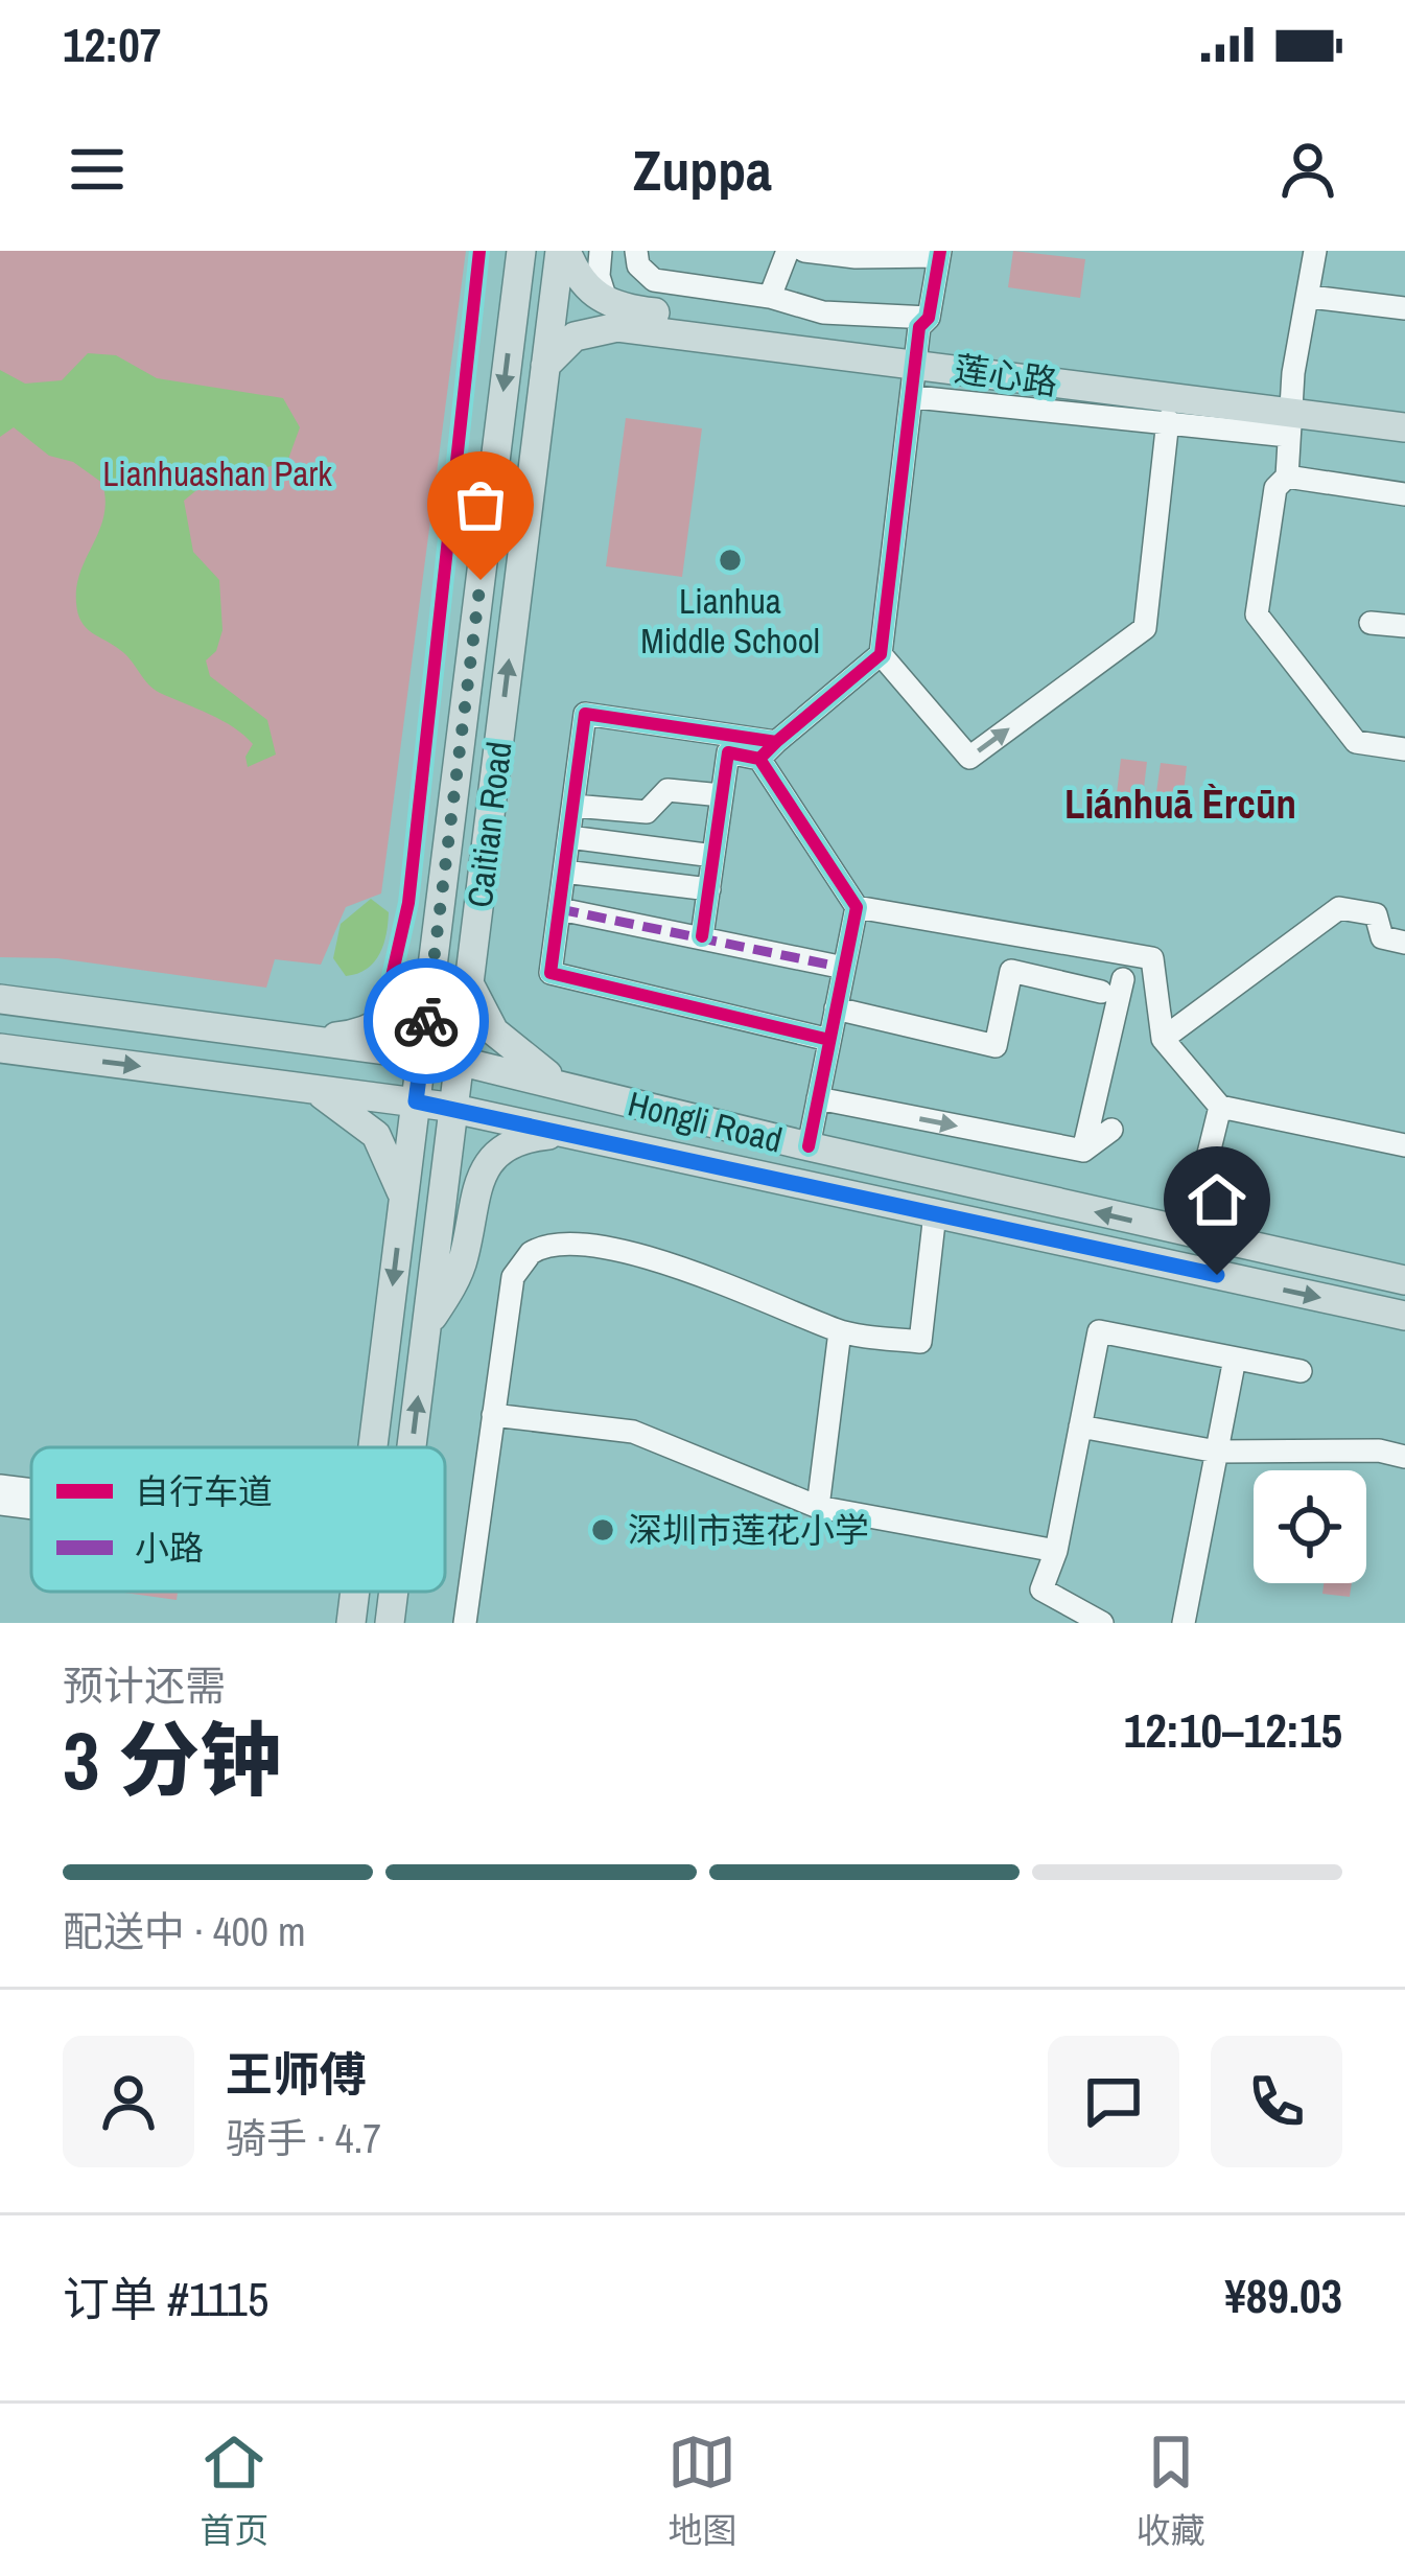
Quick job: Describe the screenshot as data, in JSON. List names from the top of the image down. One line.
{"streets":{"main road":["莲心路","Caitian Road","Hongli Road"]},"crossings":[["莲心路","Caitian Road"],["Caitian Road","Hongli Road"]],"districts":["Liánhuā Èrcūn"],"parks":["Lianhuashan Park"],"places":["Lianhua Middle School","深圳市莲花小学"],"legend":["自行车道","小路"],"page":{"status":"12:07","header":"Zuppa","heading":["3 分钟","预计还需","12:10–12:15"],"panel":["王师傅","骑手 · 4.7","订单 #1115","¥89.03"],"bar":"配送中 · 400 m","tabs":["首页","地图","收藏"]}}
